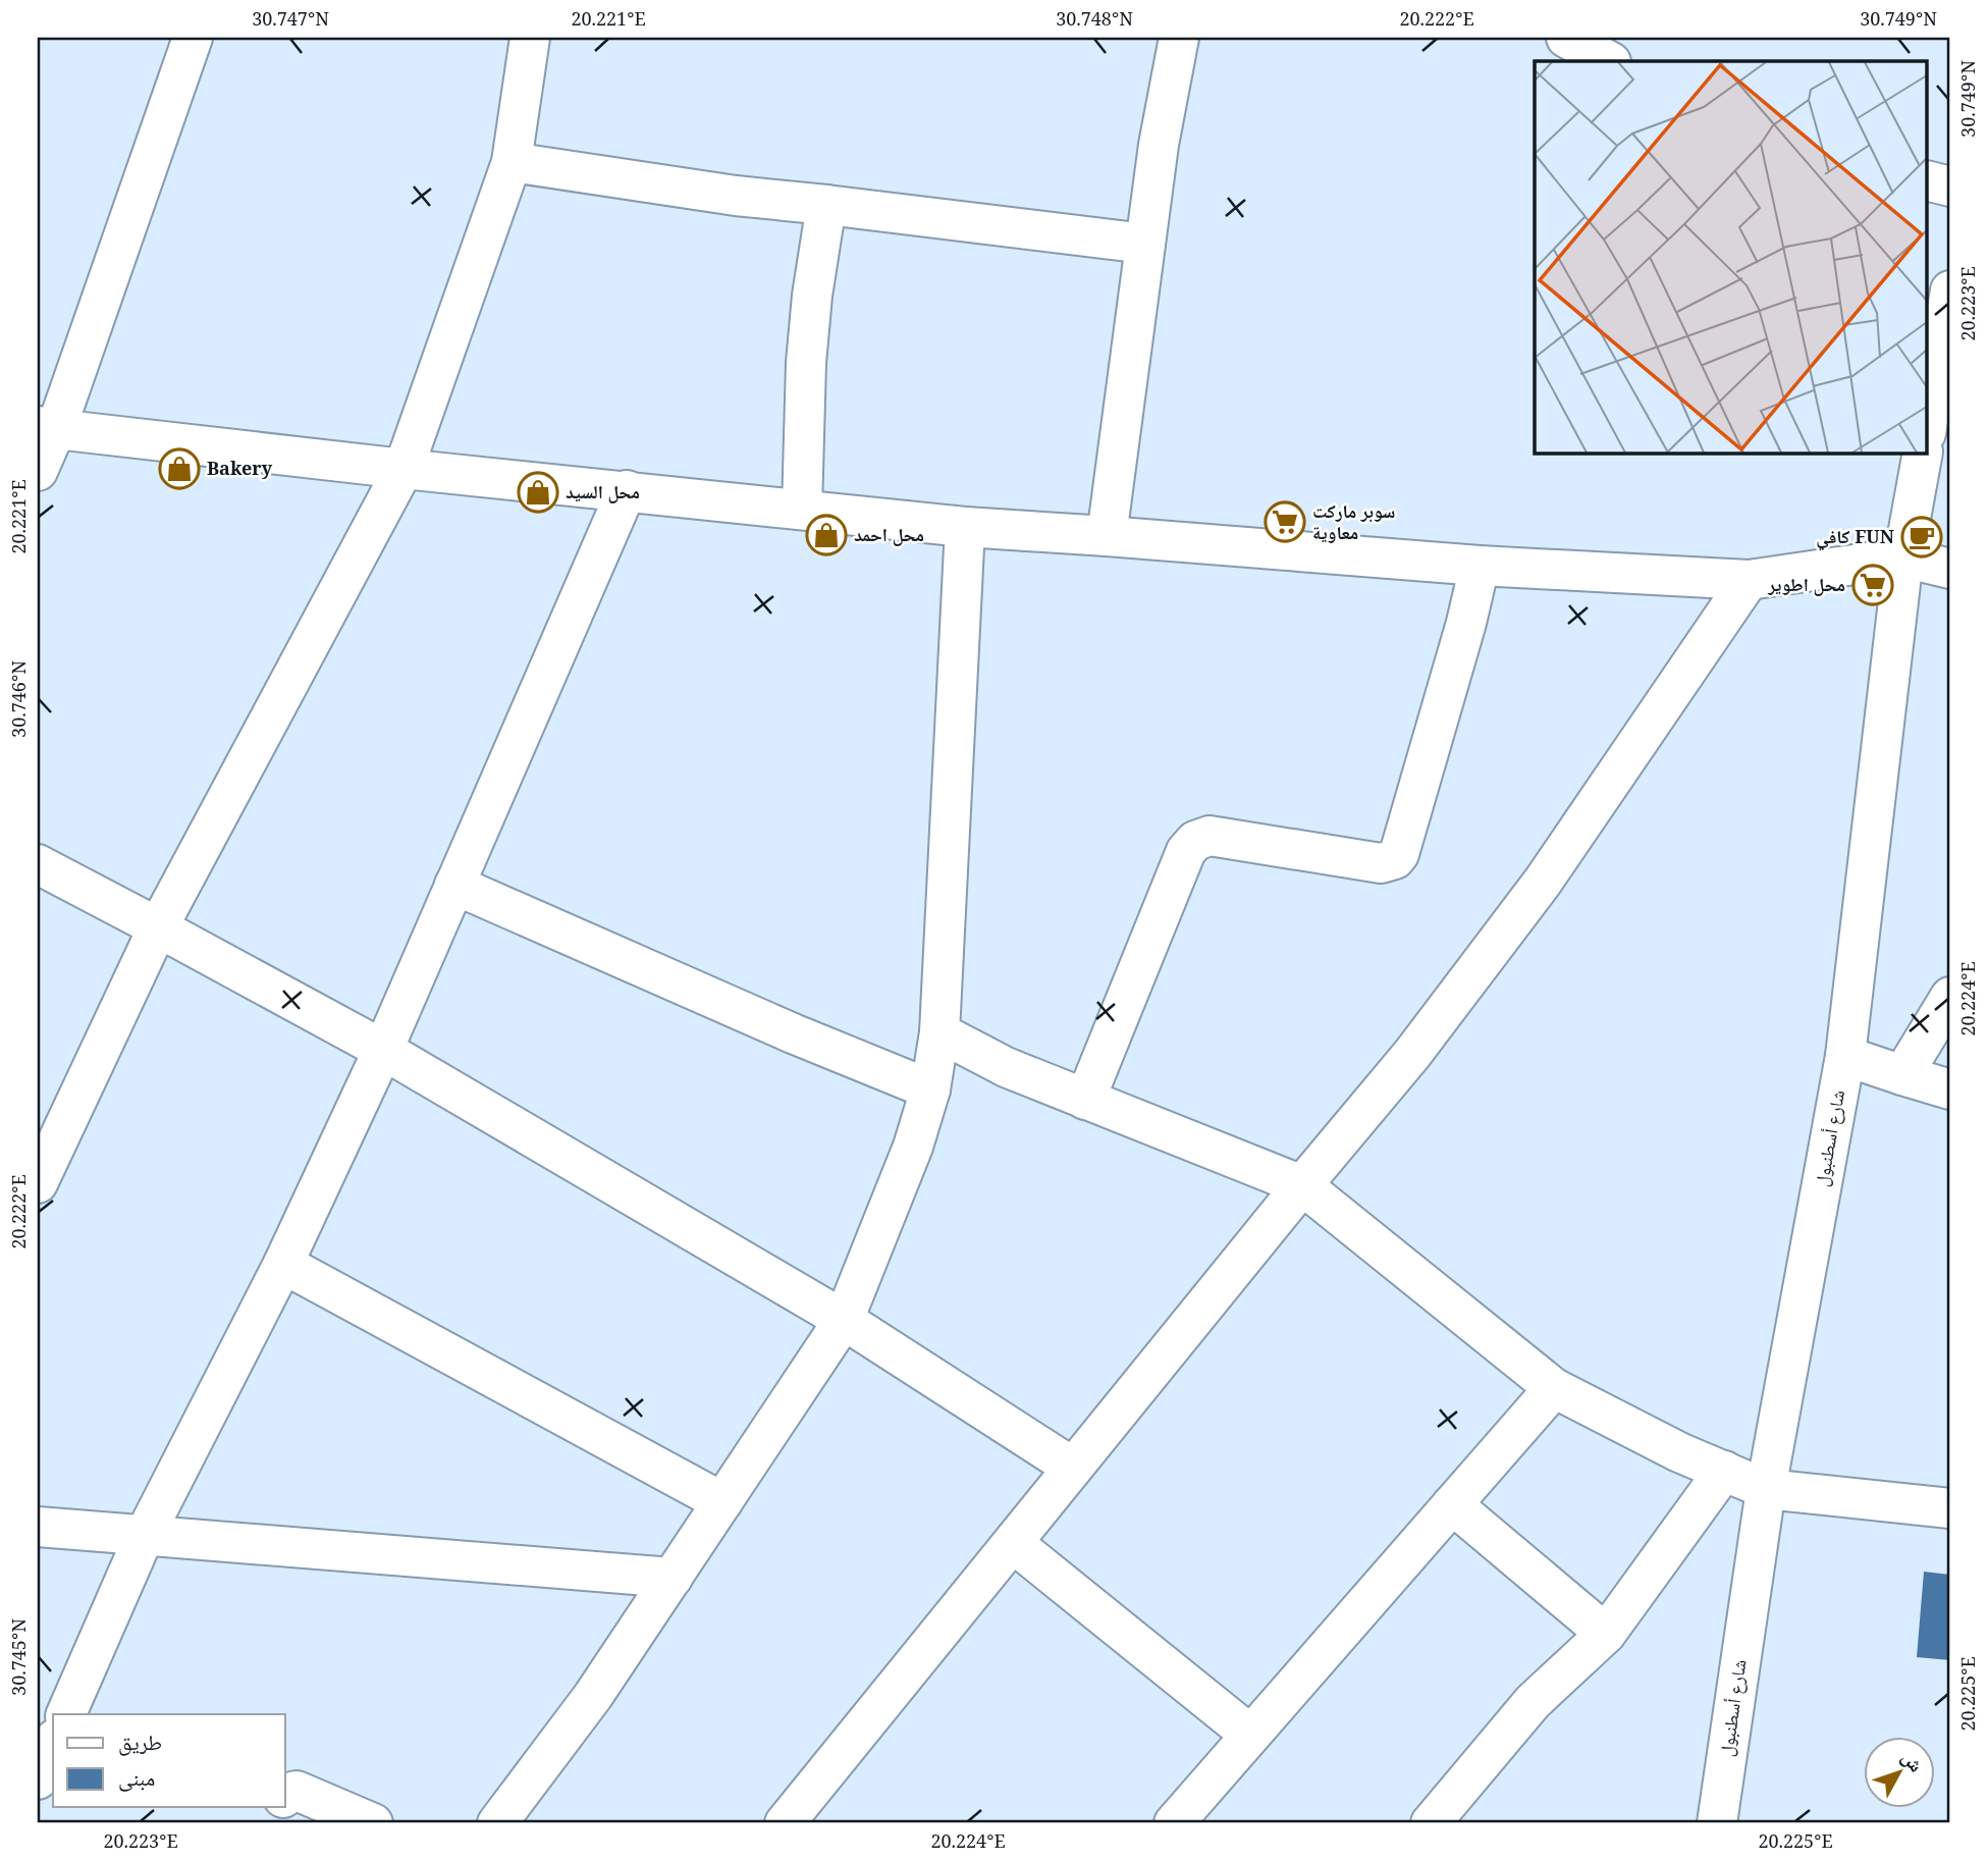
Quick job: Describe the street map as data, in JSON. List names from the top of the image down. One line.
{"streets":{"street":["شارع أسطنبول"]},"places":{"shop":["Bakery","محل السيد","محل احمد"],"supermarket":["سوبر ماركت معاوية","محل اطوير"],"cafe":["كافي FUN"]},"legend":["طريق","مبنى"],"north":"top right","coordinates":["30.747°N","20.221°E","30.748°N","20.222°E","30.749°N","20.223°E","30.746°N","20.224°E","30.745°N","20.225°E"]}
